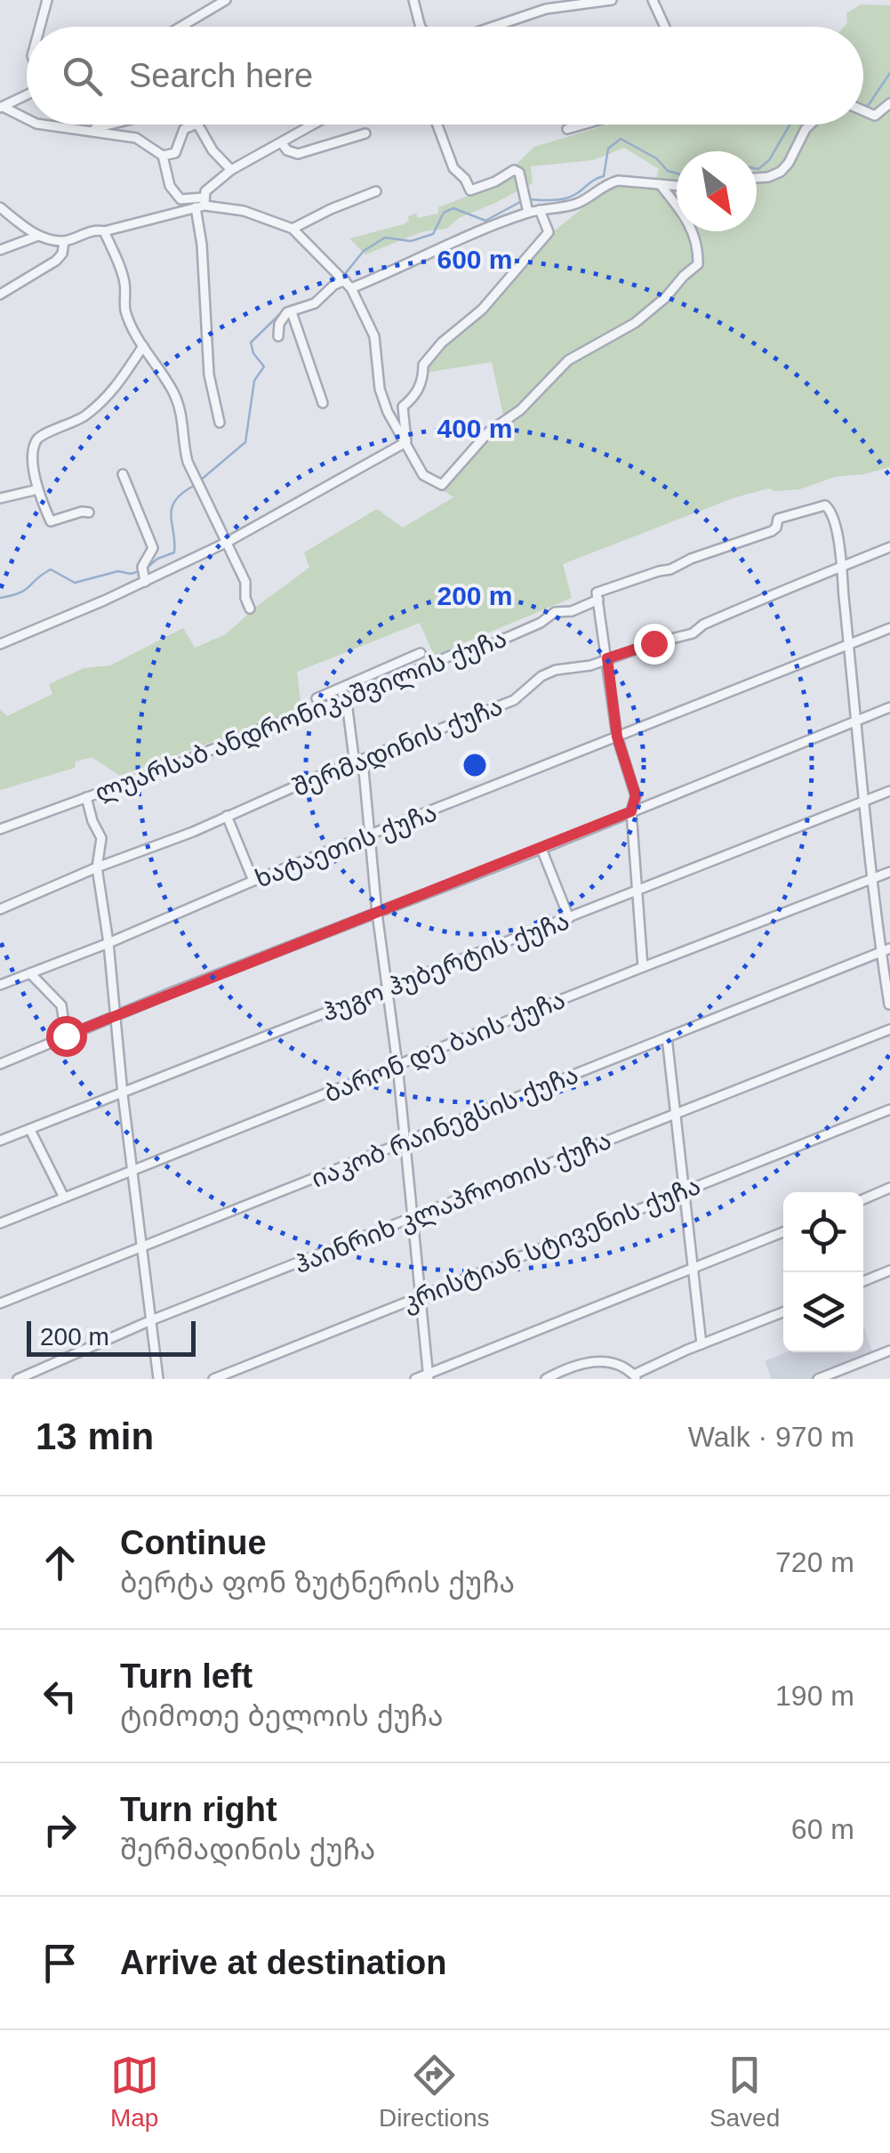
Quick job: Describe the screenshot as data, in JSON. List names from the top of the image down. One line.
{"streets":{"street":["ლუარსაბ ანდრონიკაშვილის ქუჩა","შერმადინის ქუჩა","ხატაეთის ქუჩა","ჰუგო ჰუბერტის ქუჩა","ბარონ დე ბაის ქუჩა","იაკობ რაინეგსის ქუჩა","ჰაინრიხ კლაპროთის ქუჩა","კრისტიან სტივენის ქუჩა"]},"crossings":[["ლუარსაბ ანდრონიკაშვილის ქუჩა","შერმადინის ქუჩა"]],"scale_bar":"200 m","north":"bottom right","page":{"search":"Search here","scale":"200 m","heading":["13 min","Walk · 970 m"],"list":[["Continue","ბერტა ფონ ზუტნერის ქუჩა","720 m"],["Turn left","ტიმოთე ბელოის ქუჩა","190 m"],["Turn right","შერმადინის ქუჩა","60 m"],"Arrive at destination"],"nav":["Map","Directions","Saved"]},"rings":["600 m","400 m","200 m"]}
